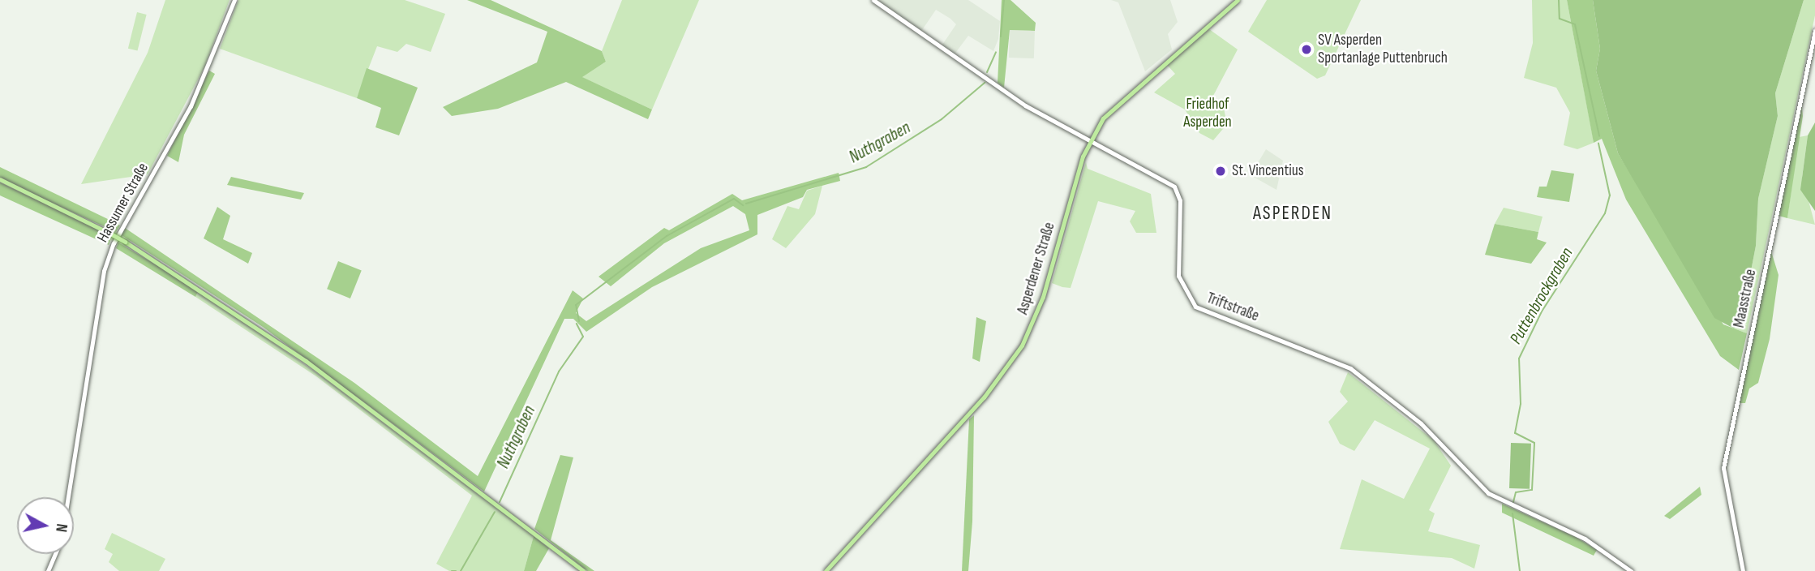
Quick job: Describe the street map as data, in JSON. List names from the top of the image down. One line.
{"streets":{"main road":["Asperdener Straße"],"street":["Hassumer Straße","Maasstraße","Triftstraße"]},"crossings":[["Asperdener Straße","Triftstraße"]],"districts":["ASPERDEN"],"water":["Nuthgraben","Puttenbrockgraben"],"parks":["Friedhof Asperden"],"places":["SV Asperden Sportanlage Puttenbruch","St. Vincentius"],"north":"right"}
